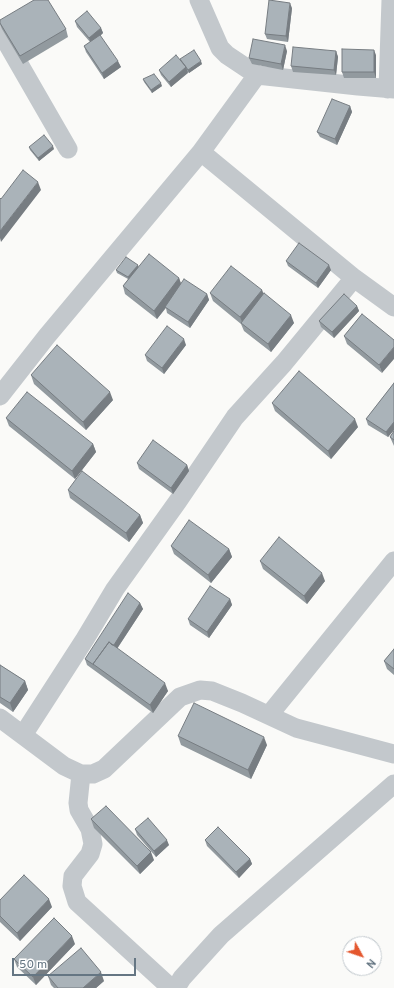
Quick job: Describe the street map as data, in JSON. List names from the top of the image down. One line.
{"scale_bar":"50 m","north":"bottom right"}
